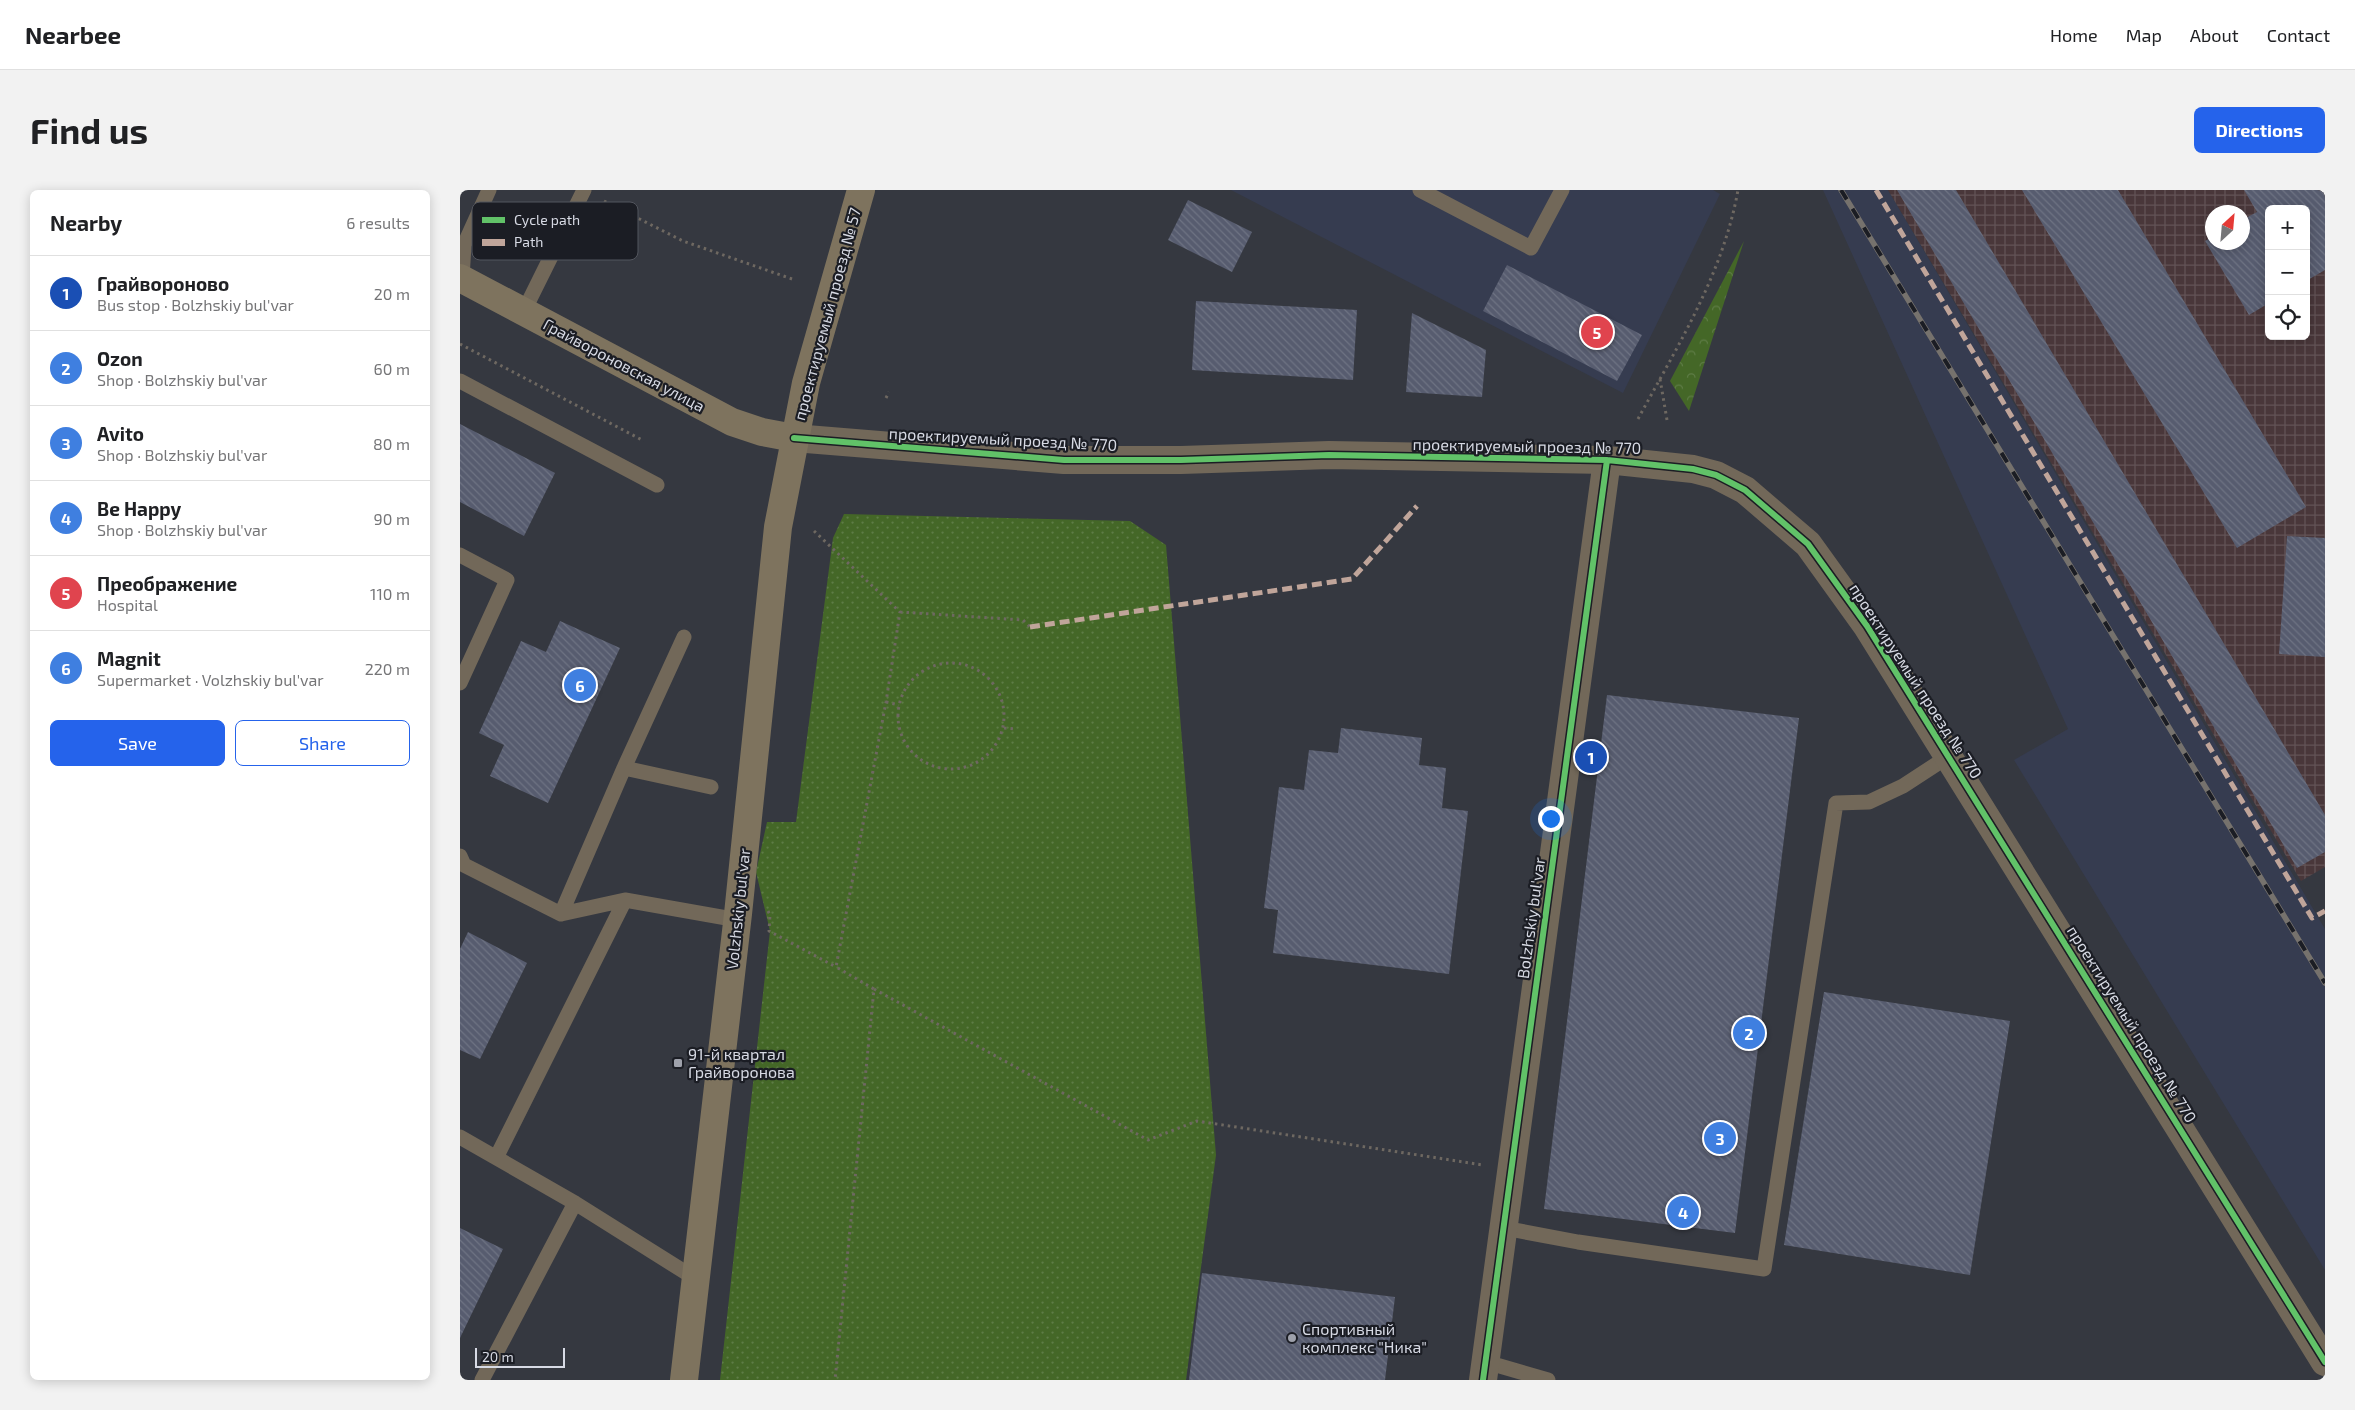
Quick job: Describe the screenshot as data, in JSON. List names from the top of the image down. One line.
{"streets":{"main road":["проектируемый проезд № 57","Грайвороновская улица","Volzhskiy bul'var"],"street":["проектируемый проезд № 770","Bolzhskiy bul'var"]},"crossings":[["проектируемый проезд № 57","Грайвороновская улица"],["проектируемый проезд № 57","проектируемый проезд № 770"],["проектируемый проезд № 57","Volzhskiy bul'var"],["Грайвороновская улица","проектируемый проезд № 770"],["Грайвороновская улица","Volzhskiy bul'var"],["проектируемый проезд № 770","Volzhskiy bul'var"],["проектируемый проезд № 770","Bolzhskiy bul'var"]],"places":{"transit":["91-й квартал Грайворонова"],"other":["Спортивный комплекс \"Ника\""]},"legend":["Cycle path","Path"],"scale_bar":"20 m","north":"top right","page":{"header":"Nearbee","nav":["Home","Map","About","Contact"],"buttons":["Directions",["Save","Share"]],"title":"Find us","heading":["Nearby","6 results"],"map_buttons":["+","−"],"list":[{"mark":"1","name":"Грайвороново","note":"Bus stop · Bolzhskiy bul'var","value":"20 m"},{"mark":"2","name":"Ozon","note":"Shop · Bolzhskiy bul'var","value":"60 m"},{"mark":"3","name":"Avito","note":"Shop · Bolzhskiy bul'var","value":"80 m"},{"mark":"4","name":"Be Happy","note":"Shop · Bolzhskiy bul'var","value":"90 m"},{"mark":"5","name":"Преображение","note":"Hospital","value":"110 m"},{"mark":"6","name":"Magnit","note":"Supermarket · Volzhskiy bul'var","value":"220 m"}],"pins":["5","6","1","2","3","4"],"scale":"20 m"}}
